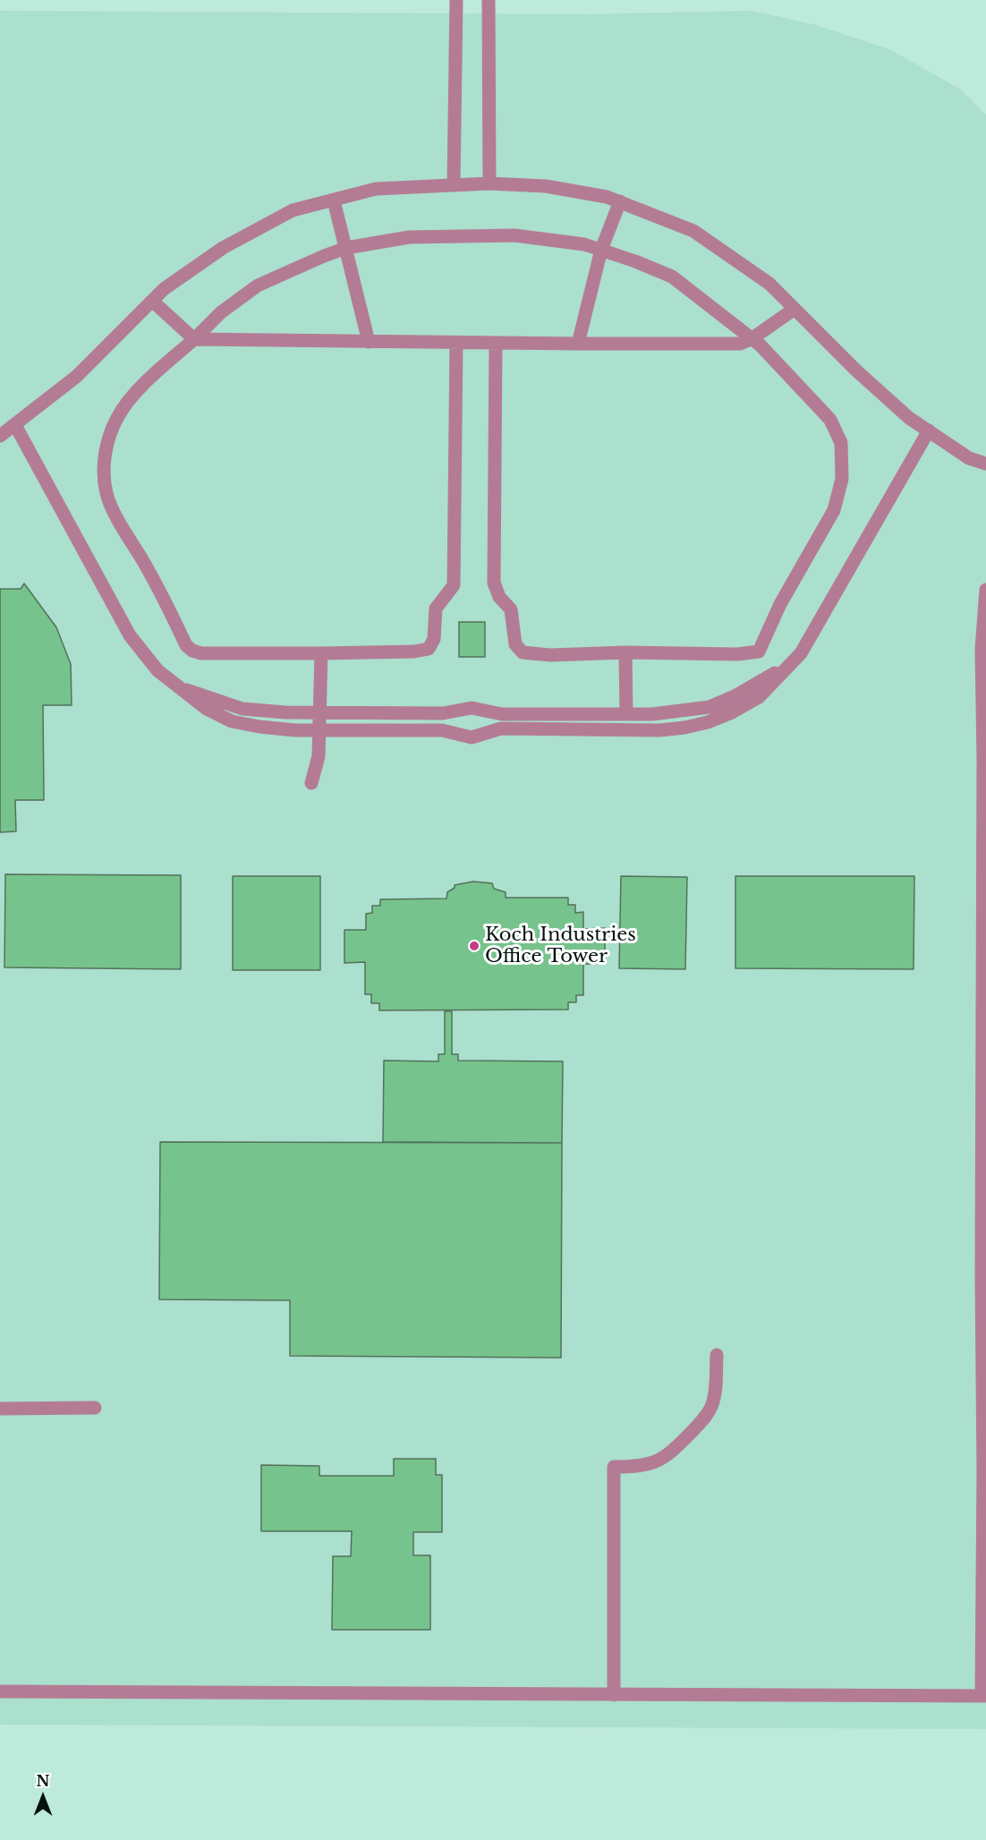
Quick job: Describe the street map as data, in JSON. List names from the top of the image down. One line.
{"places":["Koch Industries Office Tower"],"north":"top"}
